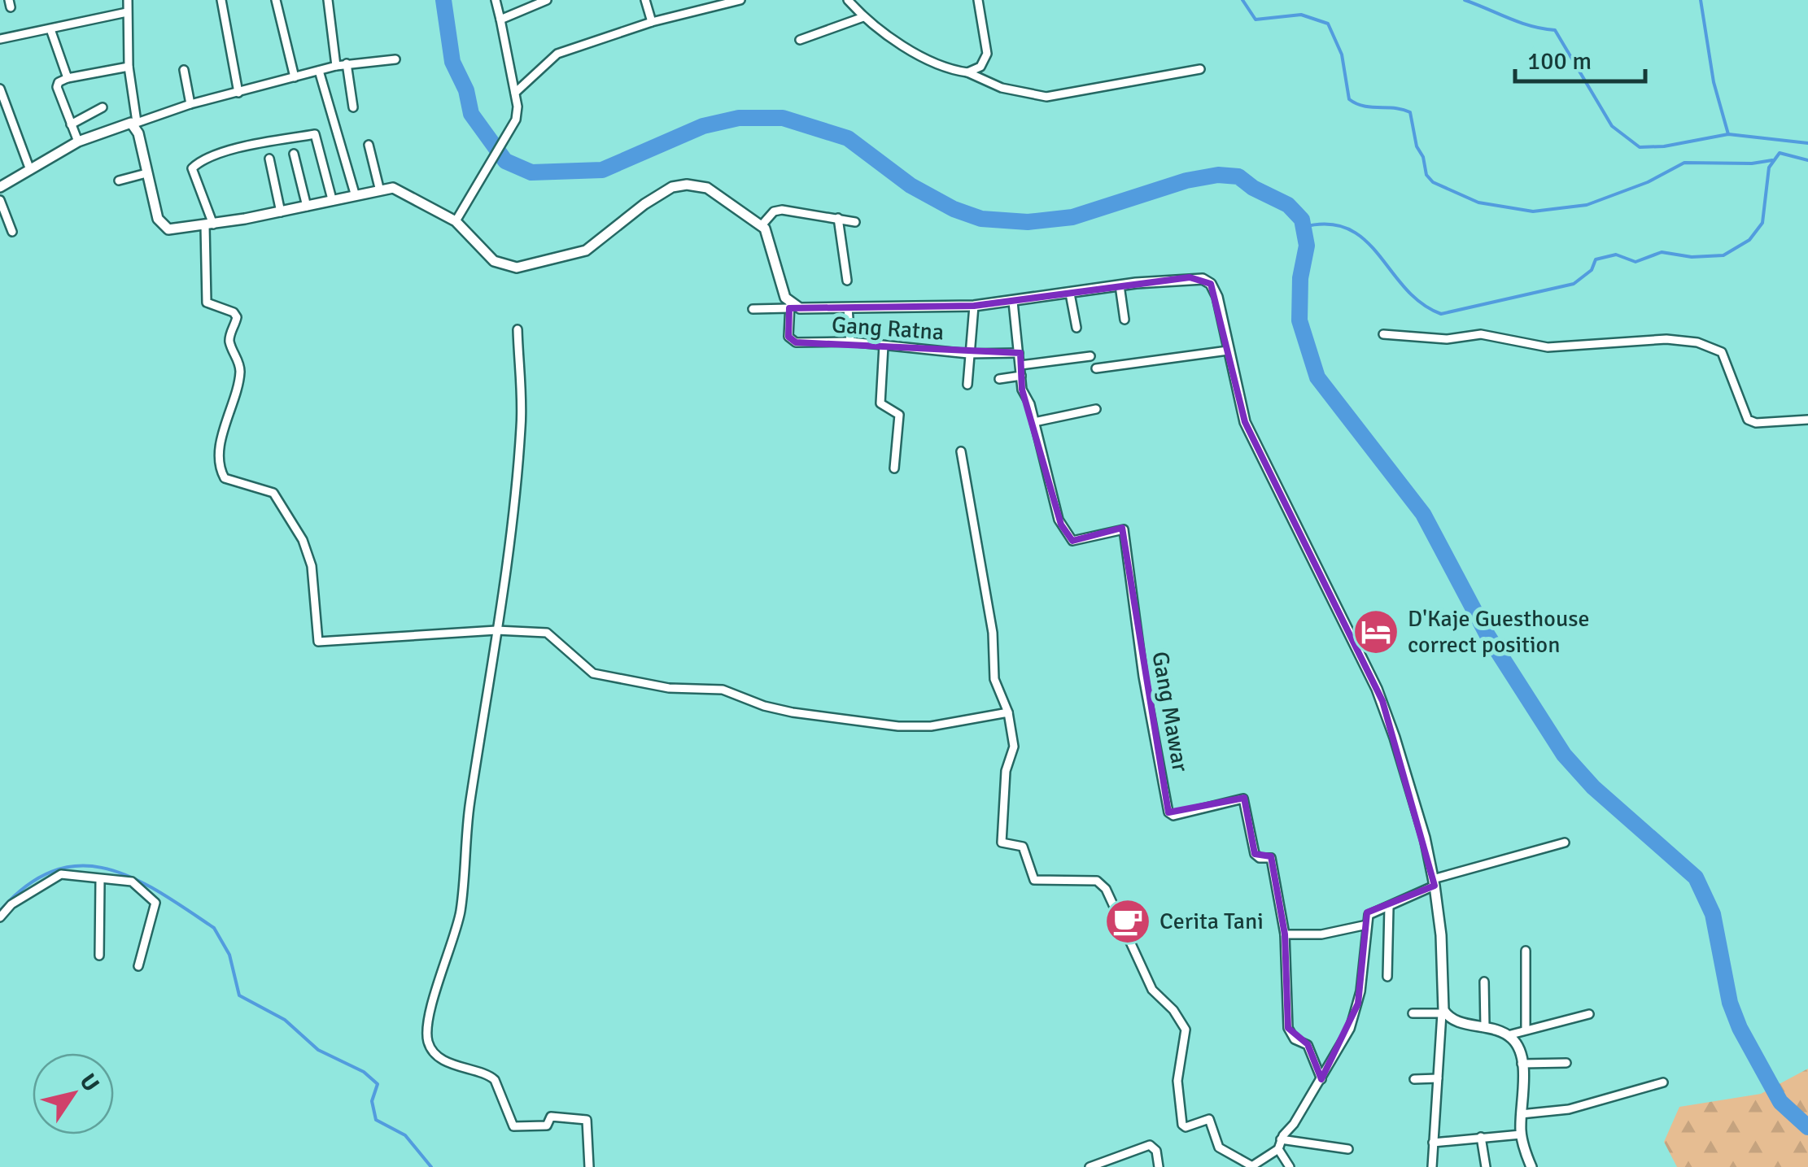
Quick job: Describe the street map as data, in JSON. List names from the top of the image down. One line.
{"streets":{"street":["Gang Ratna","Gang Mawar"]},"crossings":[["Gang Ratna","Gang Mawar"]],"places":{"hotel":["D'Kaje Guesthouse correct position"],"cafe":["Cerita Tani"]},"scale_bar":"100 m","north":"top right"}
